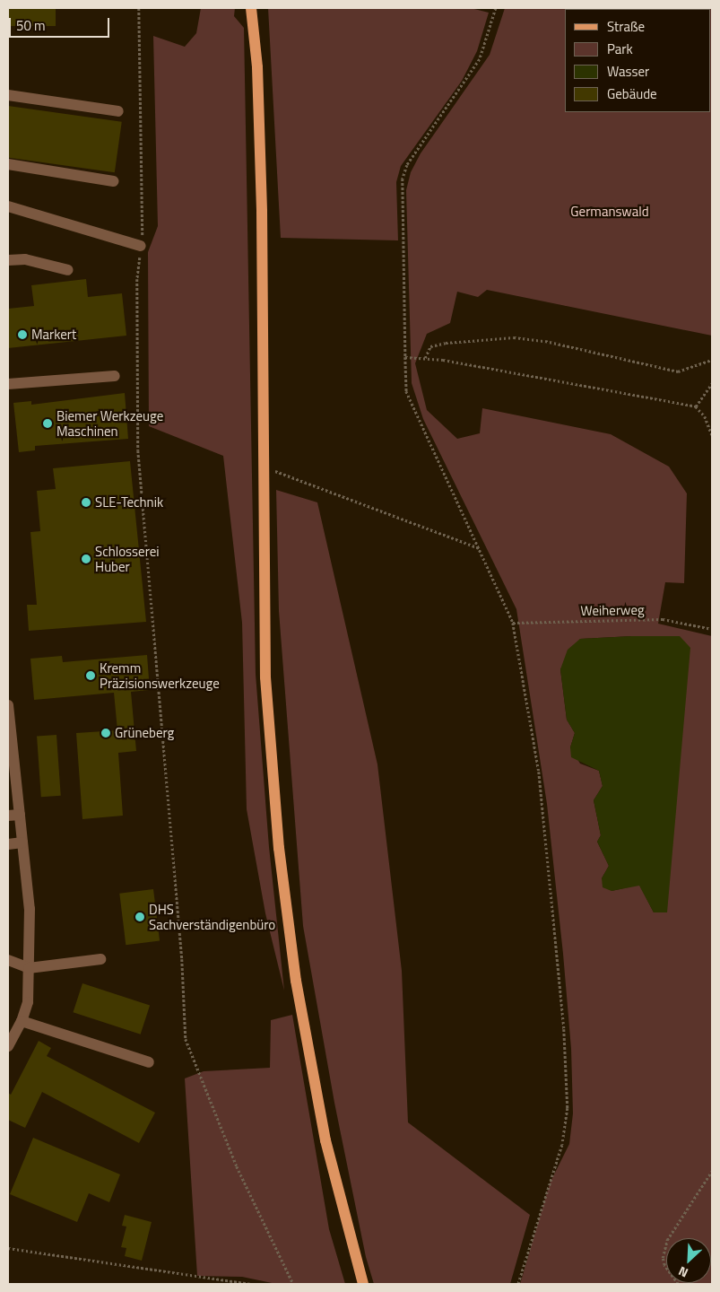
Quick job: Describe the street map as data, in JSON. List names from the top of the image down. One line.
{"streets":{"path":["Weiherweg"]},"parks":["Germanswald"],"places":["Markert","Biemer Werkzeuge Maschinen","SLE-Technik","Schlosserei Huber","Kremm Präzisionswerkzeuge","Grüneberg","DHS Sachverständigenbüro"],"legend":["Straße","Park","Wasser","Gebäude"],"scale_bar":"50 m","north":"bottom left"}
